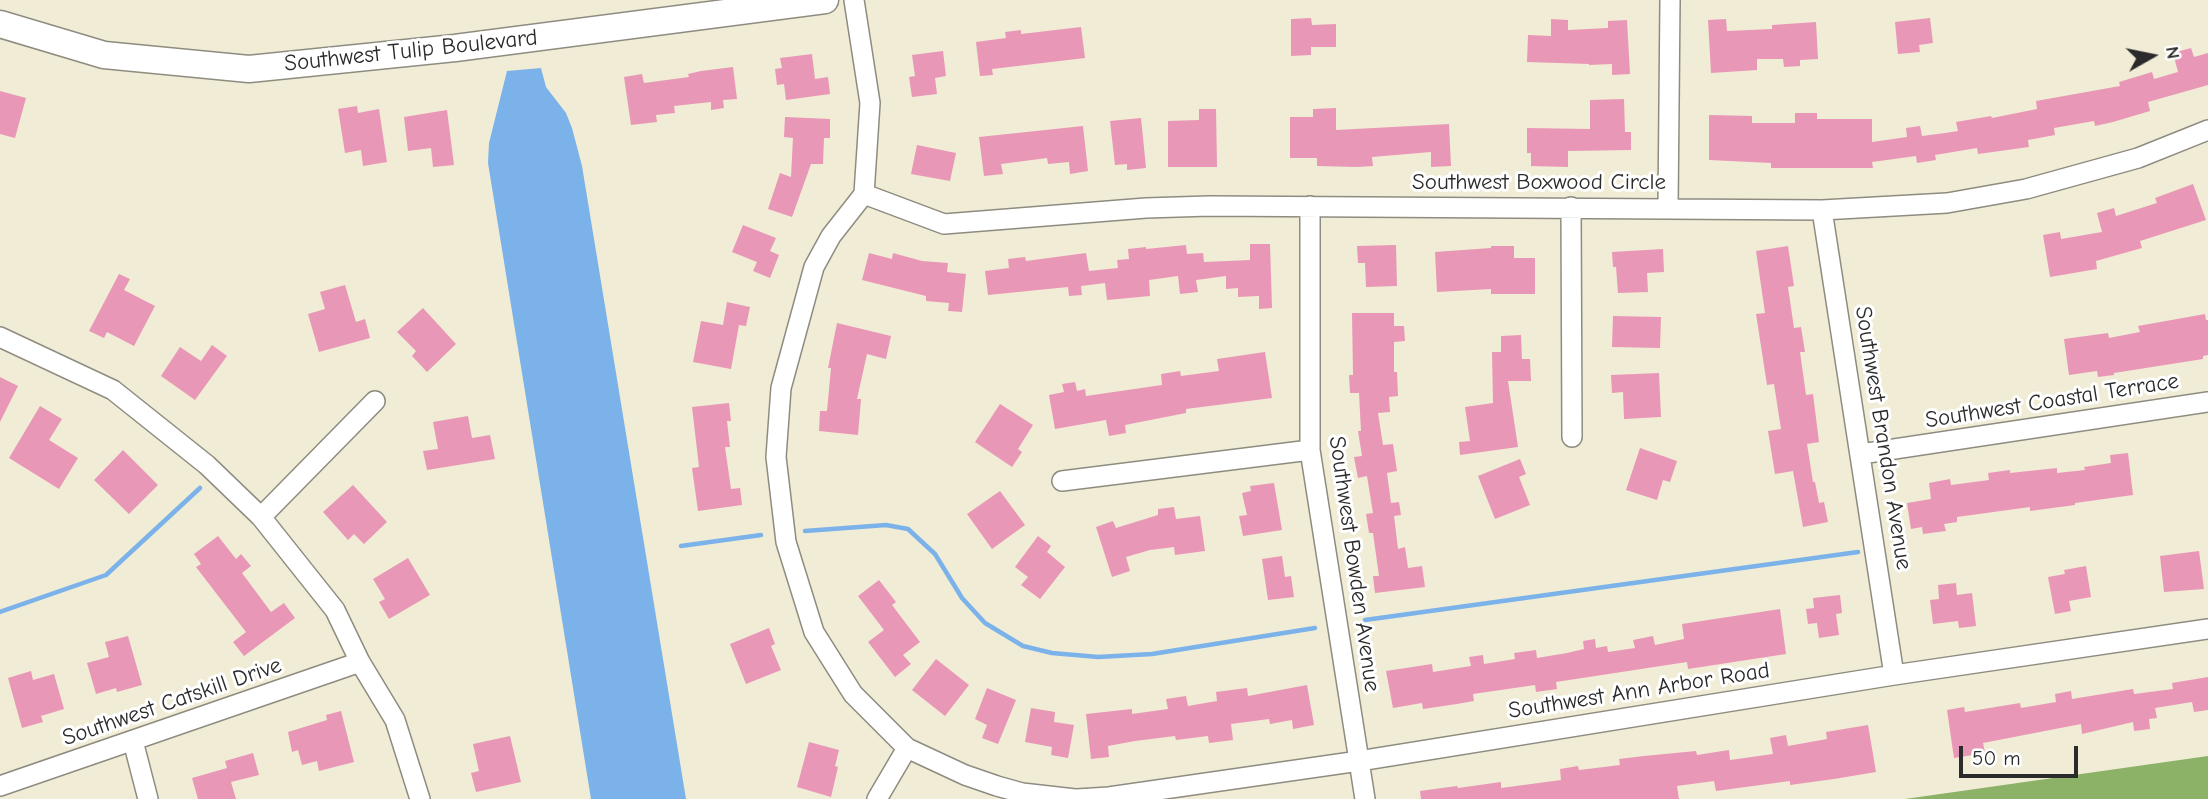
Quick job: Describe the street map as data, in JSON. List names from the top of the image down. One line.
{"streets":{"street":["Southwest Tulip Boulevard","Southwest Boxwood Circle","Southwest Coastal Terrace","Southwest Brandon Avenue","Southwest Bowden Avenue","Southwest Ann Arbor Road","Southwest Catskill Drive"]},"crossings":[["Southwest Boxwood Circle","Southwest Brandon Avenue"],["Southwest Boxwood Circle","Southwest Bowden Avenue"],["Southwest Boxwood Circle","Southwest Ann Arbor Road"],["Southwest Coastal Terrace","Southwest Brandon Avenue"],["Southwest Brandon Avenue","Southwest Ann Arbor Road"],["Southwest Bowden Avenue","Southwest Ann Arbor Road"]],"scale_bar":"50 m","north":"right"}
